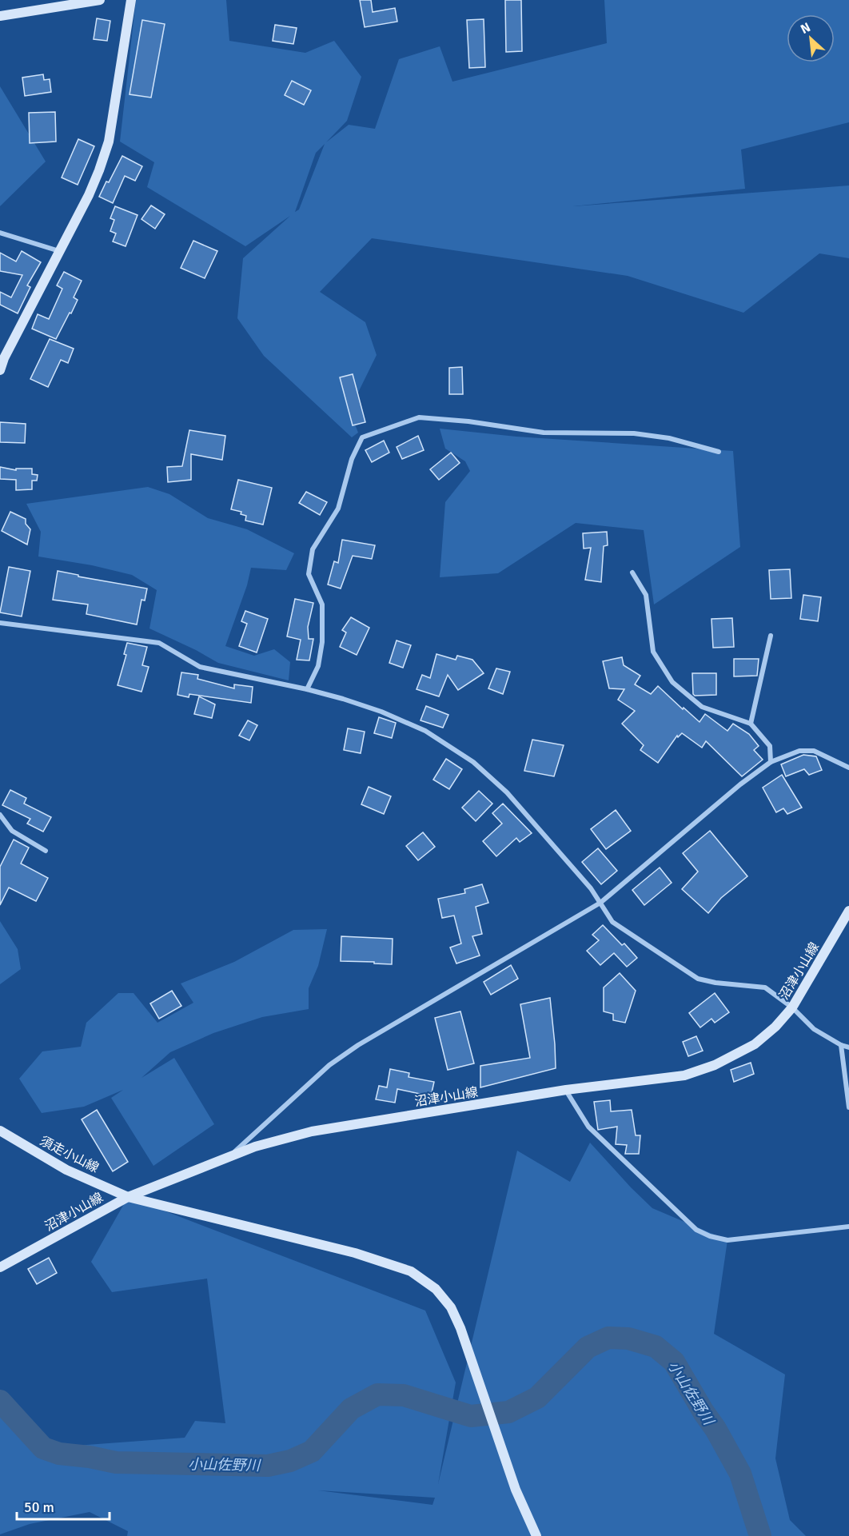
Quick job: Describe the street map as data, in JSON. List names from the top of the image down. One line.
{"streets":{"main road":["沼津小山線","須走小山線"]},"crossings":[["沼津小山線","須走小山線"]],"water":["小山佐野川"],"scale_bar":"50 m","north":"top left"}
